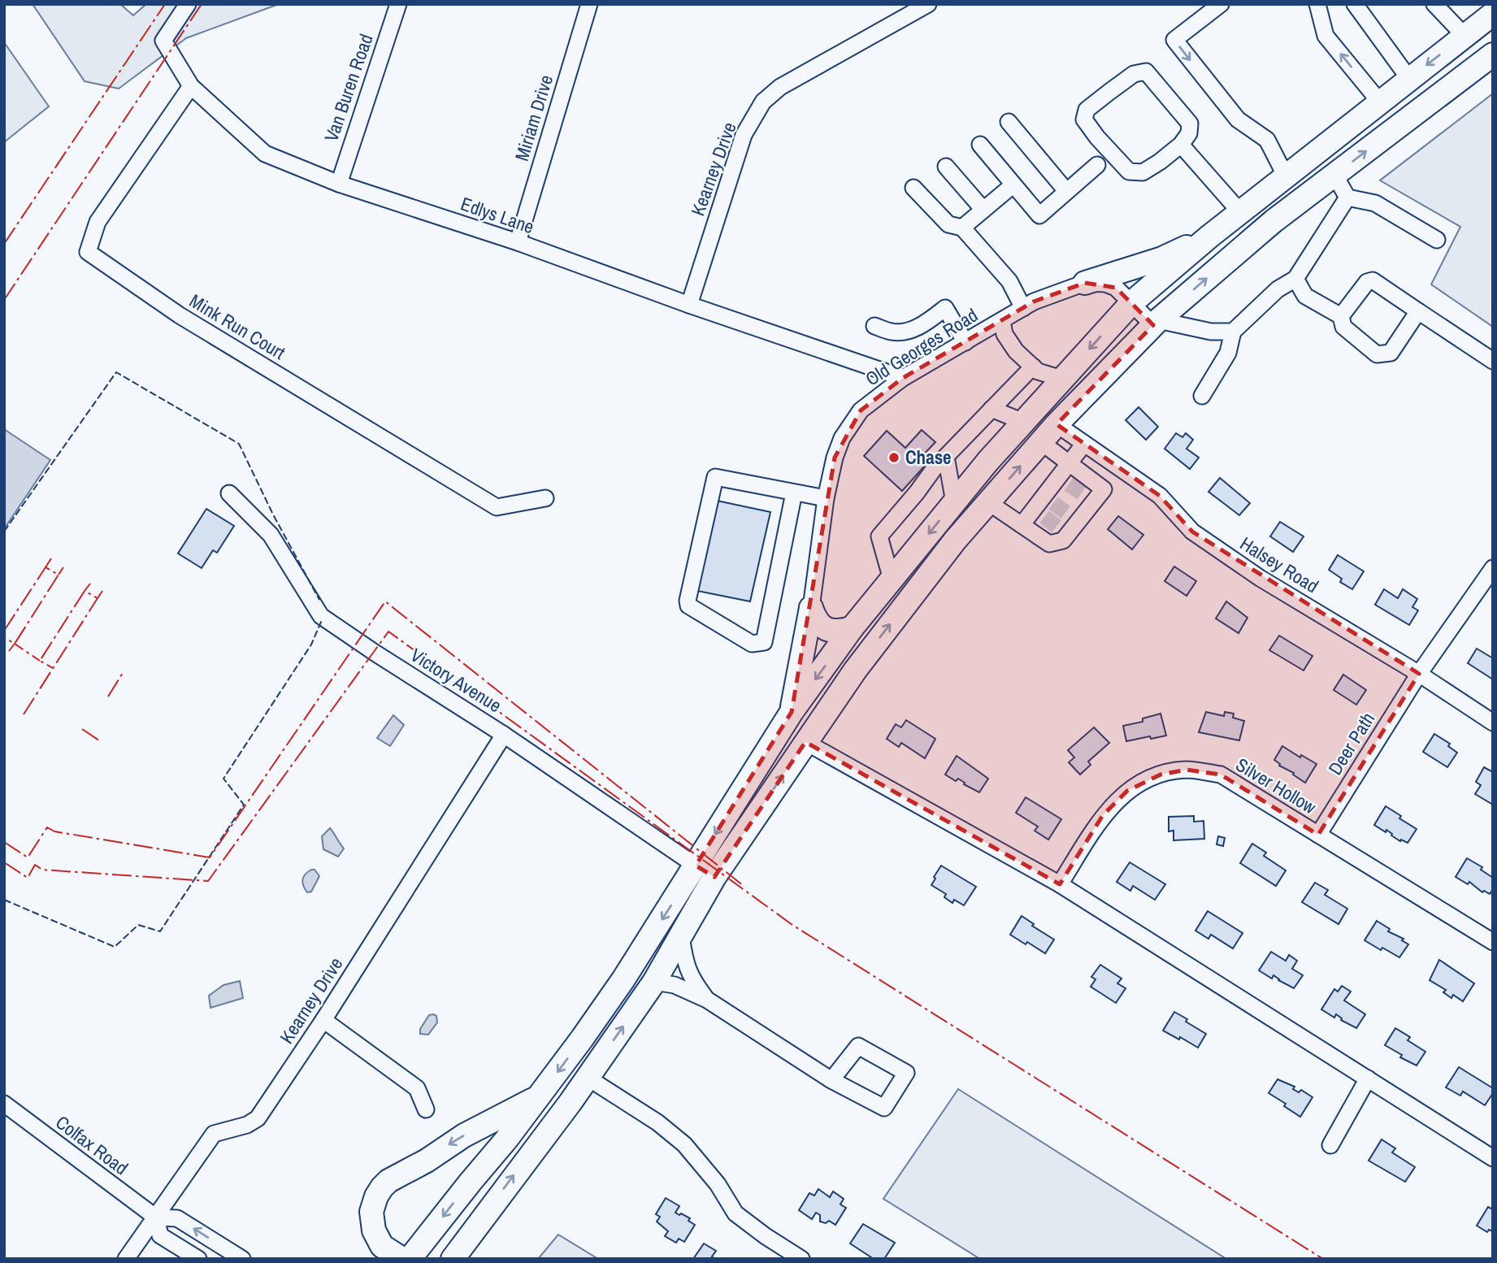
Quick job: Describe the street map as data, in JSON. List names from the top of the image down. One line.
{"streets":{"street":["Van Buren Road","Miriam Drive","Kearney Drive","Edlys Lane","Mink Run Court","Old Georges Road","Halsey Road","Victory Avenue","Deer Path","Silver Hollow","Colfax Road"]},"crossings":[["Van Buren Road","Edlys Lane"],["Miriam Drive","Edlys Lane"],["Kearney Drive","Edlys Lane"],["Kearney Drive","Victory Avenue"],["Kearney Drive","Colfax Road"],["Edlys Lane","Mink Run Court"],["Edlys Lane","Old Georges Road"],["Halsey Road","Deer Path"],["Deer Path","Silver Hollow"]],"places":["Chase"]}
